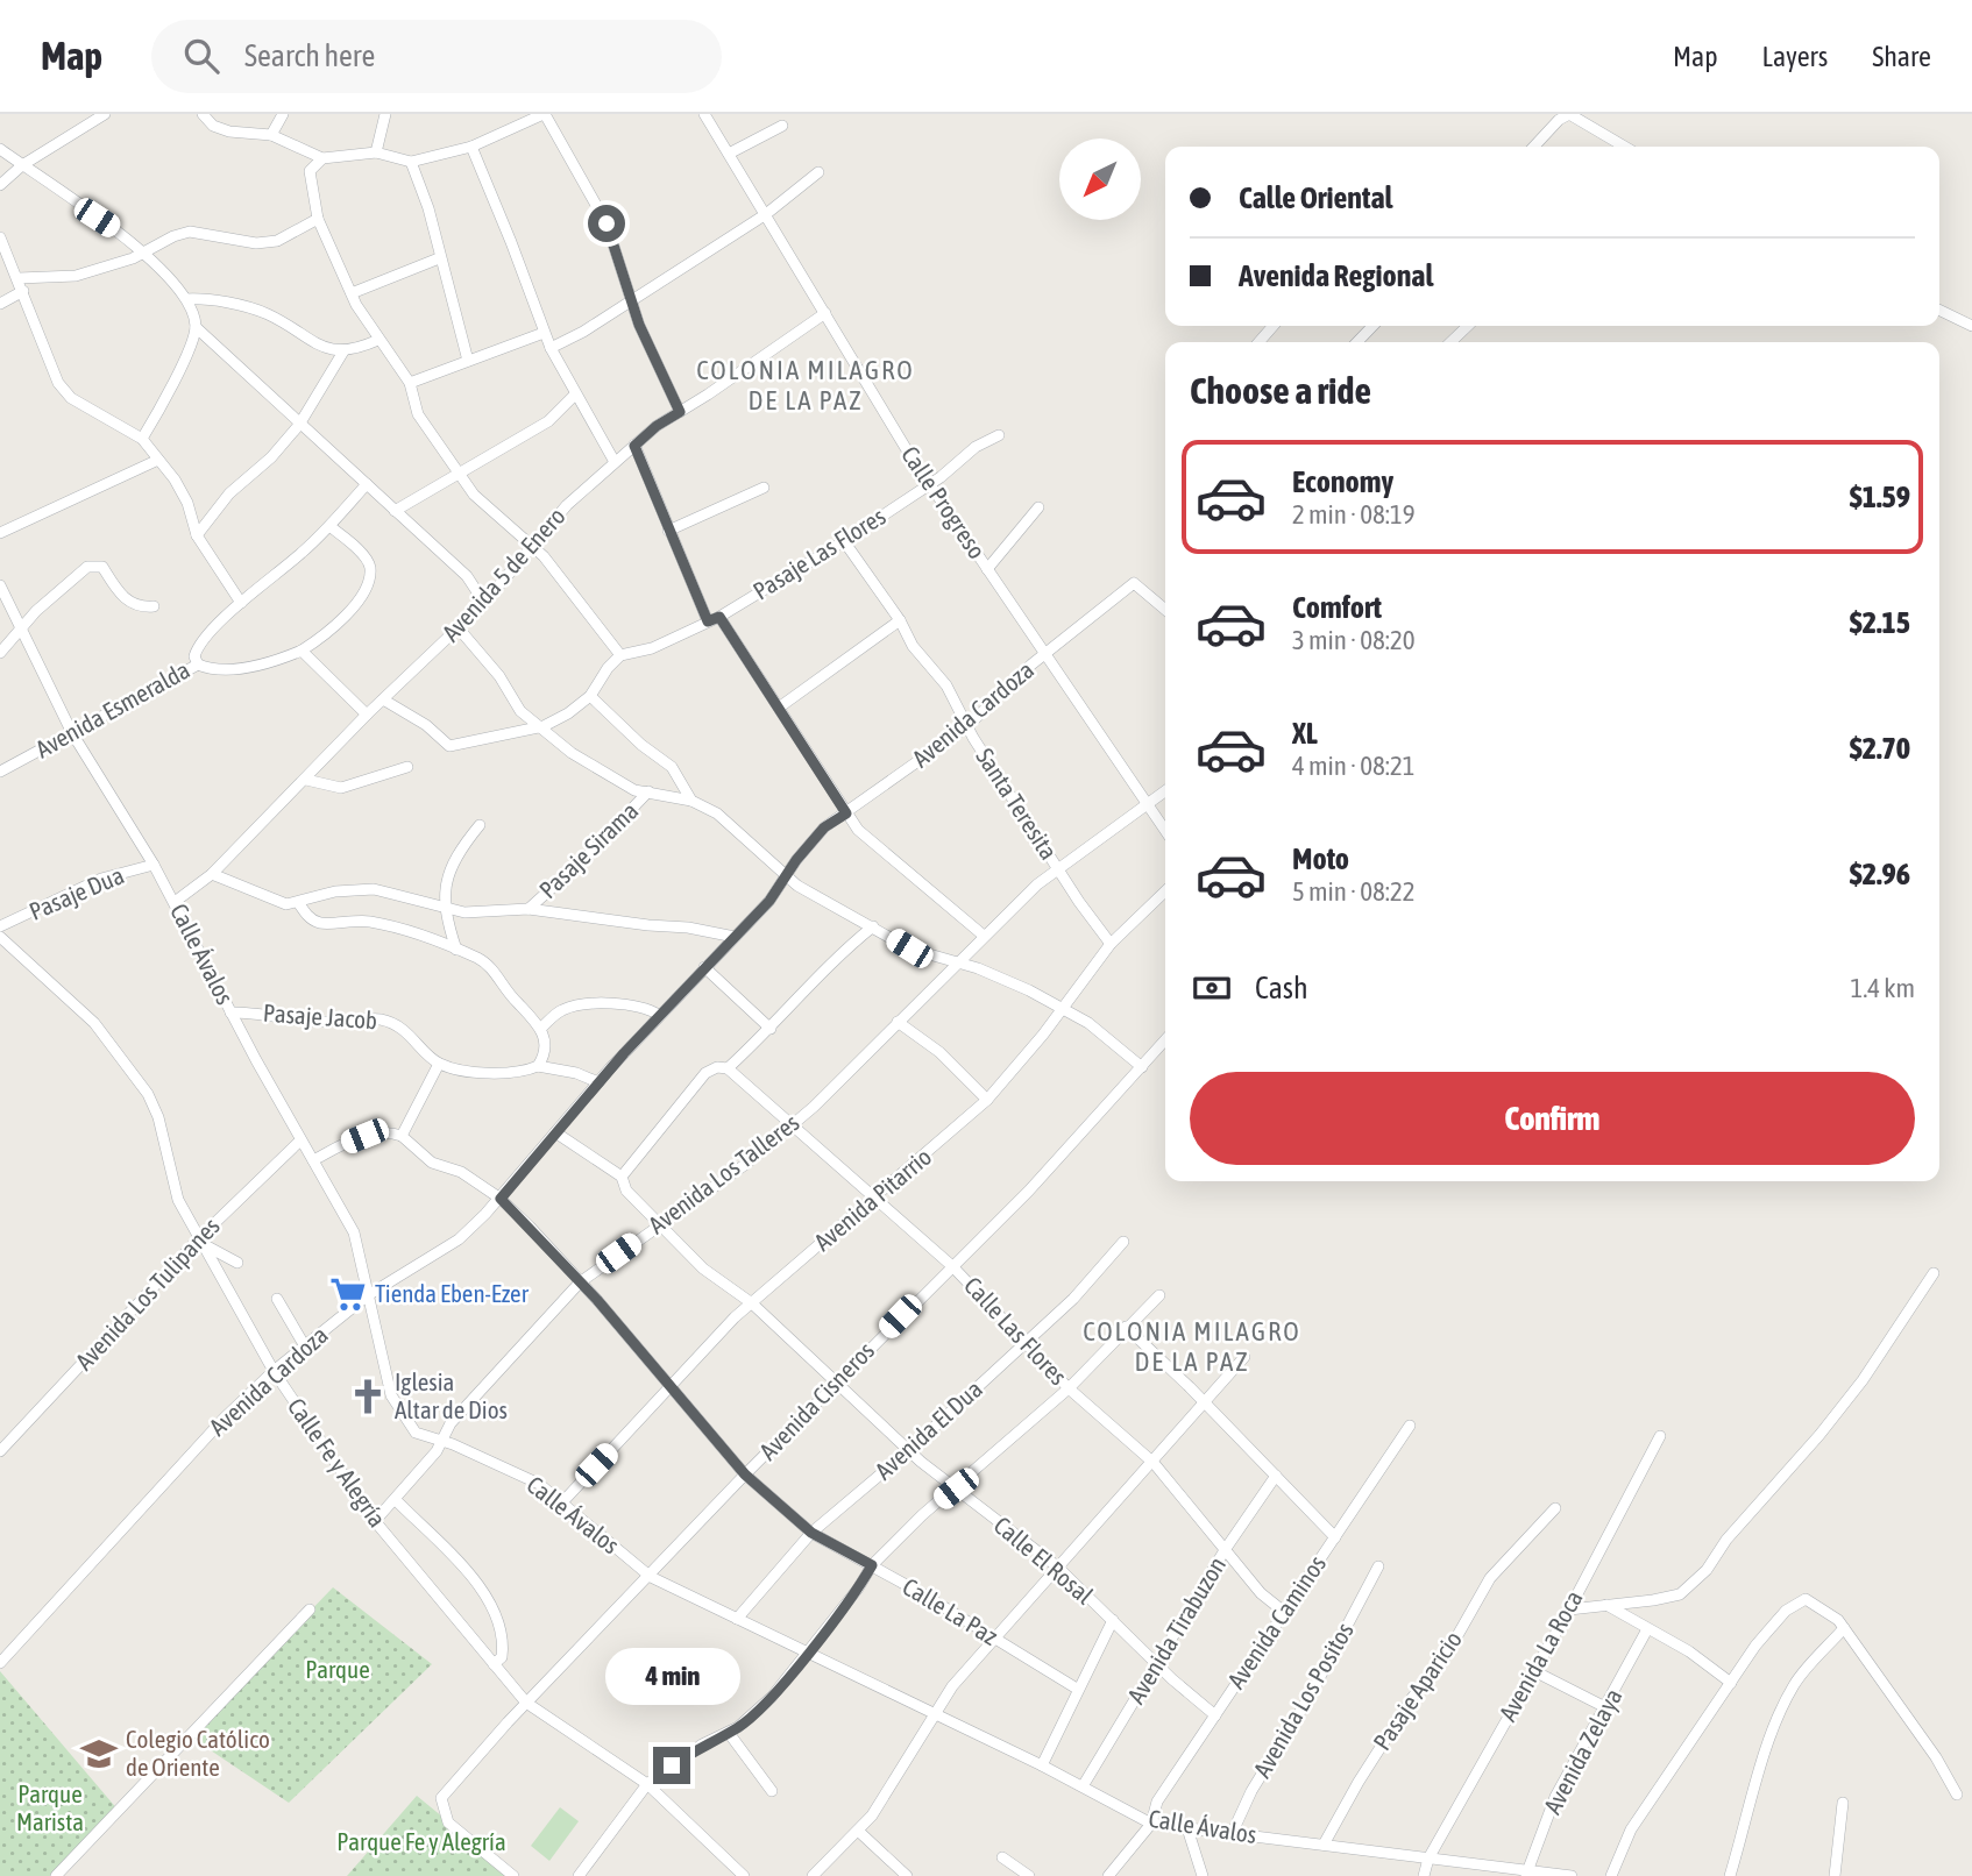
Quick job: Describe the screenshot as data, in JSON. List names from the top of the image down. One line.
{"streets":{"street":["Calle Progreso","Pasaje Las Flores","Avenida 5 de Enero","Avenida Esmeralda","Avenida Cardoza","Santa Teresita","Pasaje Sirama","Pasaje Dua","Calle Ávalos","Pasaje Jacob","Avenida Los Talleres","Avenida Pitarrio","Avenida Los Tulipanes","Calle Las Flores","Avenida Cisneros","Avenida El Dua","Calle Fe y Alegría","Calle El Rosal","Calle La Paz","Avenida Caminos","Avenida Tirabuzon","Avenida La Roca","Pasaje Aparicio","Avenida Los Positos","Avenida Zelaya"]},"crossings":[["Calle Progreso","Pasaje Las Flores"],["Calle Progreso","Avenida 5 de Enero"],["Calle Progreso","Avenida Cardoza"],["Calle Progreso","Avenida Los Talleres"],["Pasaje Las Flores","Santa Teresita"],["Avenida 5 de Enero","Calle Ávalos"],["Avenida Esmeralda","Calle Ávalos"],["Avenida Cardoza","Santa Teresita"],["Avenida Cardoza","Calle Ávalos"],["Avenida Cardoza","Calle Fe y Alegría"],["Avenida Cardoza","Calle La Paz"],["Santa Teresita","Avenida Los Talleres"],["Santa Teresita","Avenida Pitarrio"],["Pasaje Dua","Calle Ávalos"],["Calle Ávalos","Pasaje Jacob"],["Calle Ávalos","Avenida Los Talleres"],["Calle Ávalos","Avenida Pitarrio"],["Calle Ávalos","Avenida Los Tulipanes"],["Calle Ávalos","Avenida Cisneros"],["Calle Ávalos","Avenida El Dua"],["Calle Ávalos","Avenida Caminos"],["Calle Ávalos","Avenida Tirabuzon"],["Calle Ávalos","Avenida La Roca"],["Calle Ávalos","Pasaje Aparicio"],["Calle Ávalos","Avenida Los Positos"],["Calle Ávalos","Avenida Zelaya"],["Avenida Los Talleres","Calle Las Flores"],["Avenida Los Talleres","Calle Fe y Alegría"],["Avenida Los Talleres","Calle El Rosal"],["Avenida Los Talleres","Calle La Paz"],["Avenida Pitarrio","Calle Las Flores"],["Avenida Pitarrio","Calle El Rosal"],["Avenida Pitarrio","Calle La Paz"],["Avenida Los Tulipanes","Calle Fe y Alegría"],["Calle Las Flores","Avenida Cisneros"],["Calle Las Flores","Avenida El Dua"],["Calle Las Flores","Avenida Caminos"],["Calle Las Flores","Avenida Tirabuzon"],["Avenida Cisneros","Calle Fe y Alegría"],["Avenida Cisneros","Calle El Rosal"],["Avenida Cisneros","Calle La Paz"],["Avenida El Dua","Calle El Rosal"],["Avenida El Dua","Calle La Paz"],["Calle El Rosal","Avenida Caminos"],["Calle El Rosal","Avenida Tirabuzon"]],"districts":["COLONIA MILAGRO DE LA PAZ","COLONIA MILAGRO DE LA PAZ"],"parks":["Parque","Parque Marista","Parque Fe y Alegría"],"places":{"supermarket":["Tienda Eben-Ezer"],"church":["Iglesia Altar de Dios"],"school or university":["Colegio Católico de Oriente"]},"north":"bottom left","page":{"header":"Map","search":"Search here","nav":["Map","Layers","Share"],"banner":["Calle Oriental","Avenida Regional"],"heading":"Choose a ride","list":[{"name":"Economy","note":"2 min · 08:19","value":"$1.59"},{"name":"Comfort","note":"3 min · 08:20","value":"$2.15"},{"name":"XL","note":"4 min · 08:21","value":"$2.70"},{"name":"Moto","note":"5 min · 08:22","value":"$2.96"}],"pay":["Cash","1.4 km"],"buttons":"Confirm","bubble":"4 min"}}
